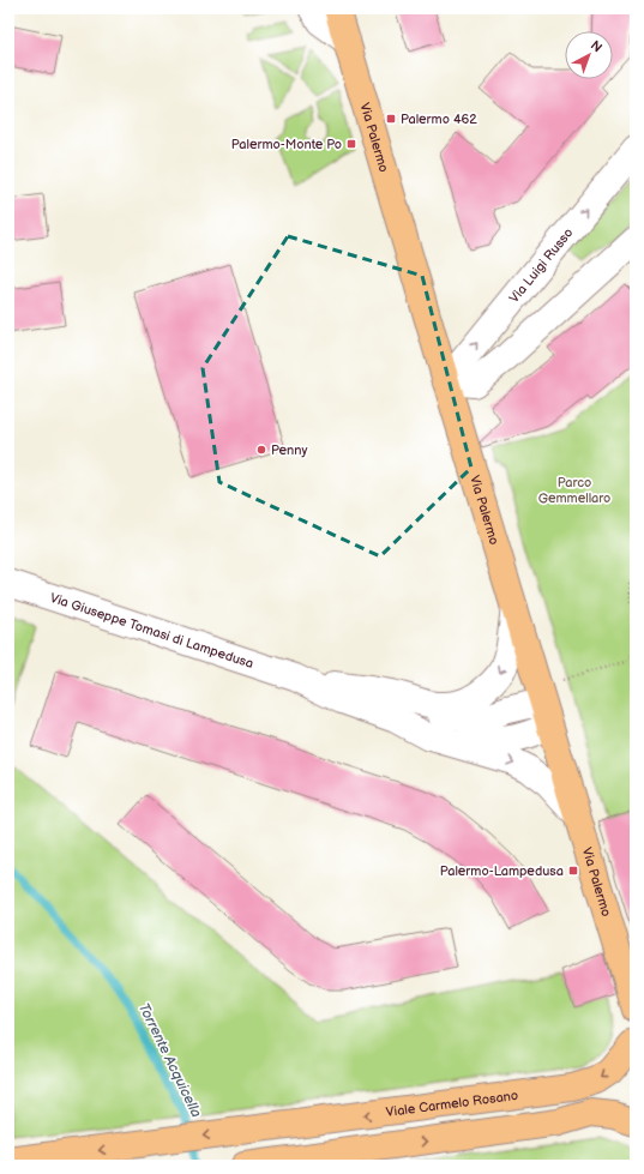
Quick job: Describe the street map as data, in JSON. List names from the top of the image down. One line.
{"streets":{"main road":["Via Palermo","Viale Carmelo Rosano"],"street":["Via Luigi Russo","Via Giuseppe Tomasi di Lampedusa"]},"crossings":[["Via Palermo","Via Luigi Russo"]],"water":["Torrente Acquicella"],"parks":["Parco Gemmellaro"],"places":{"transit":["Palermo 462","Palermo-Monte Po","Palermo-Lampedusa"],"other":["Penny"]},"north":"top right"}
